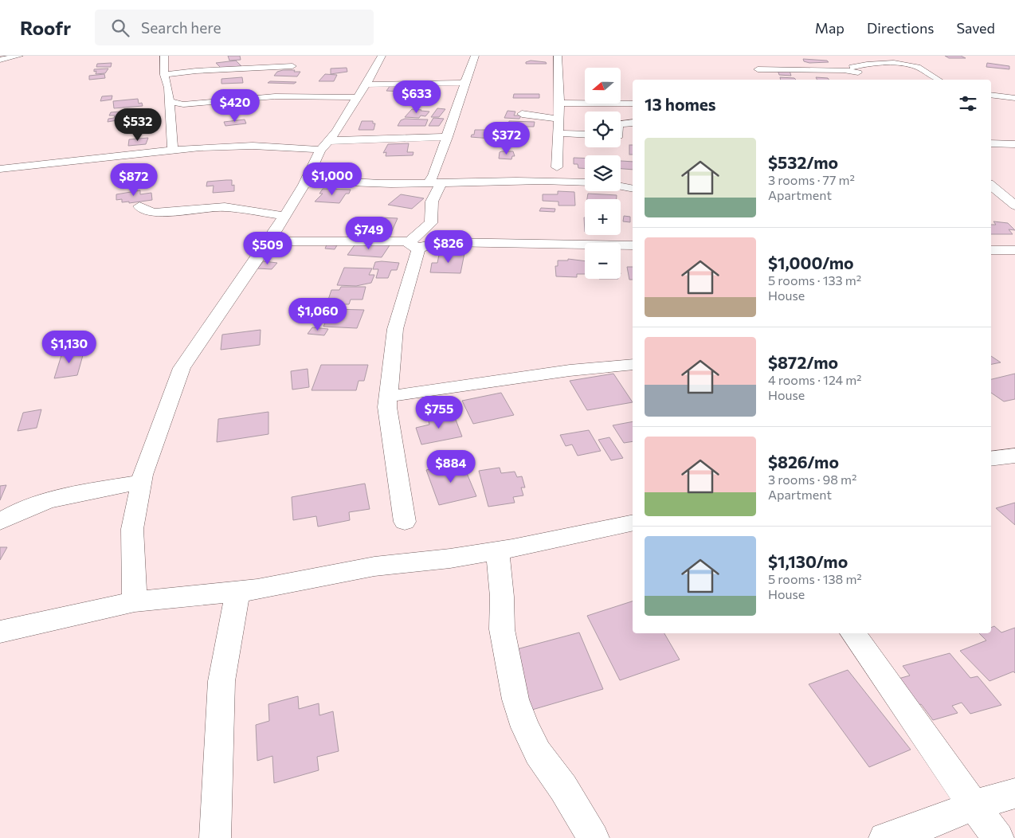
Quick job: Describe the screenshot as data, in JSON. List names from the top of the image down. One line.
{"north":"left","page":{"header":"Roofr","search":"Search here","nav":["Map","Directions","Saved"],"map_buttons":["+","−"],"heading":"13 homes","price":["$633","$420","$532","$372","$1,000","$872","$749","$826","$509","$1,060","$1,130","$755","$884"],"list":[{"name":"$532/mo","note":"3 rooms · 77 m² · Apartment"},{"name":"$1,000/mo","note":"5 rooms · 133 m² · House"},{"name":"$872/mo","note":"4 rooms · 124 m² · House"},{"name":"$826/mo","note":"3 rooms · 98 m² · Apartment"},{"name":"$1,130/mo","note":"5 rooms · 138 m² · House"}]}}
